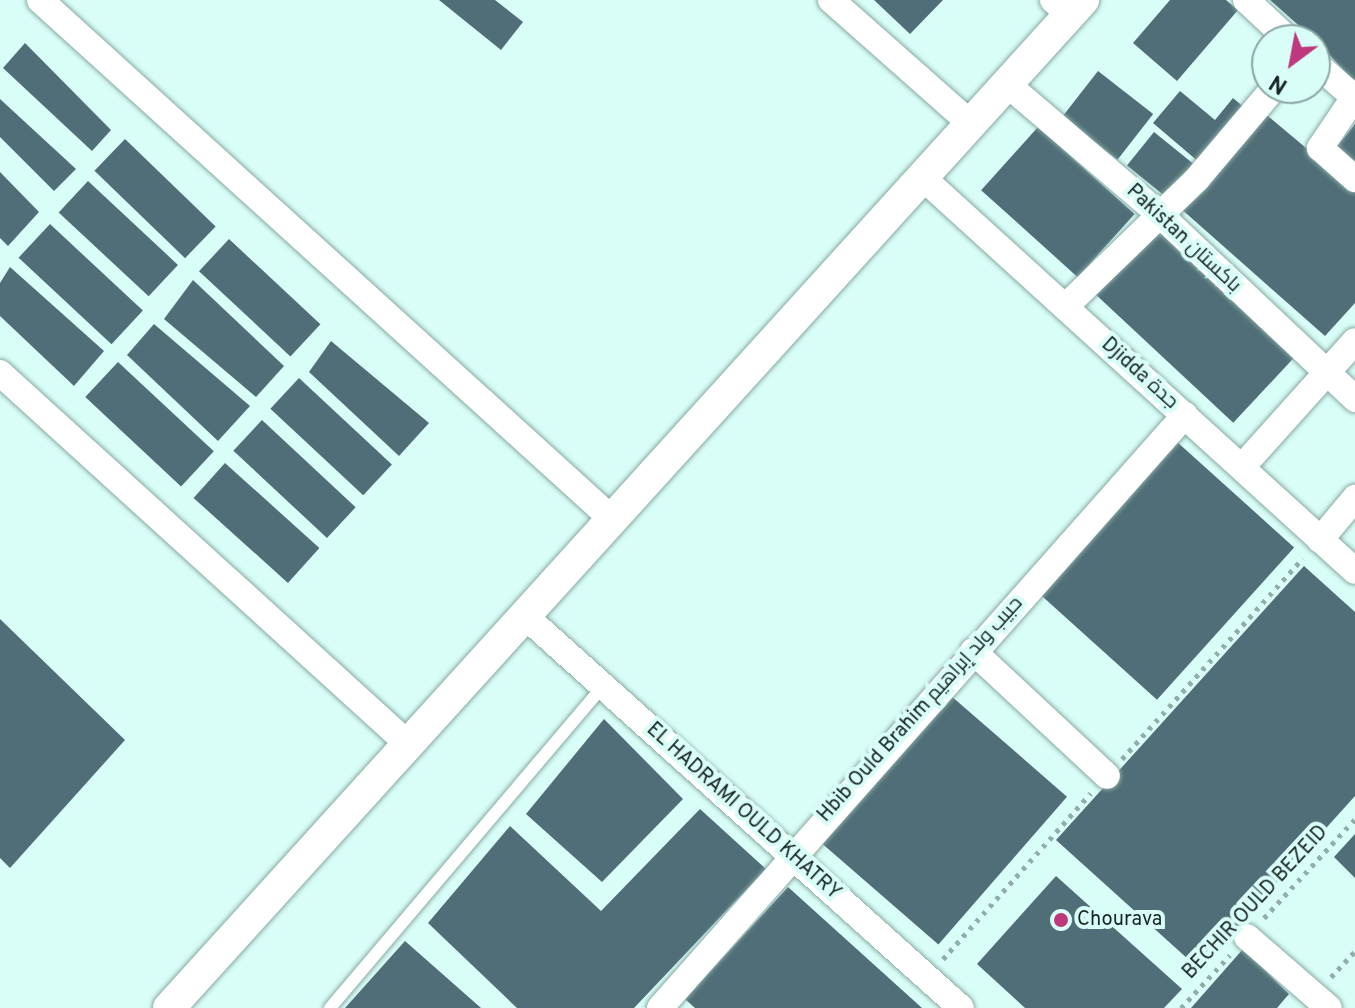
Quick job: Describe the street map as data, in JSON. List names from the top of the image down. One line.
{"streets":{"street":["Pakistan باكستان","Djidda جدة","Hbib Ould Brahim حبيب ولد إبراهيم","EL HADRAMI OULD KHATRY"],"path":["BECHIR OULD BEZEID"]},"crossings":[["Djidda جدة","Hbib Ould Brahim حبيب ولد إبراهيم"],["Hbib Ould Brahim حبيب ولد إبراهيم","EL HADRAMI OULD KHATRY"]],"places":["Chourava"],"north":"bottom left"}
